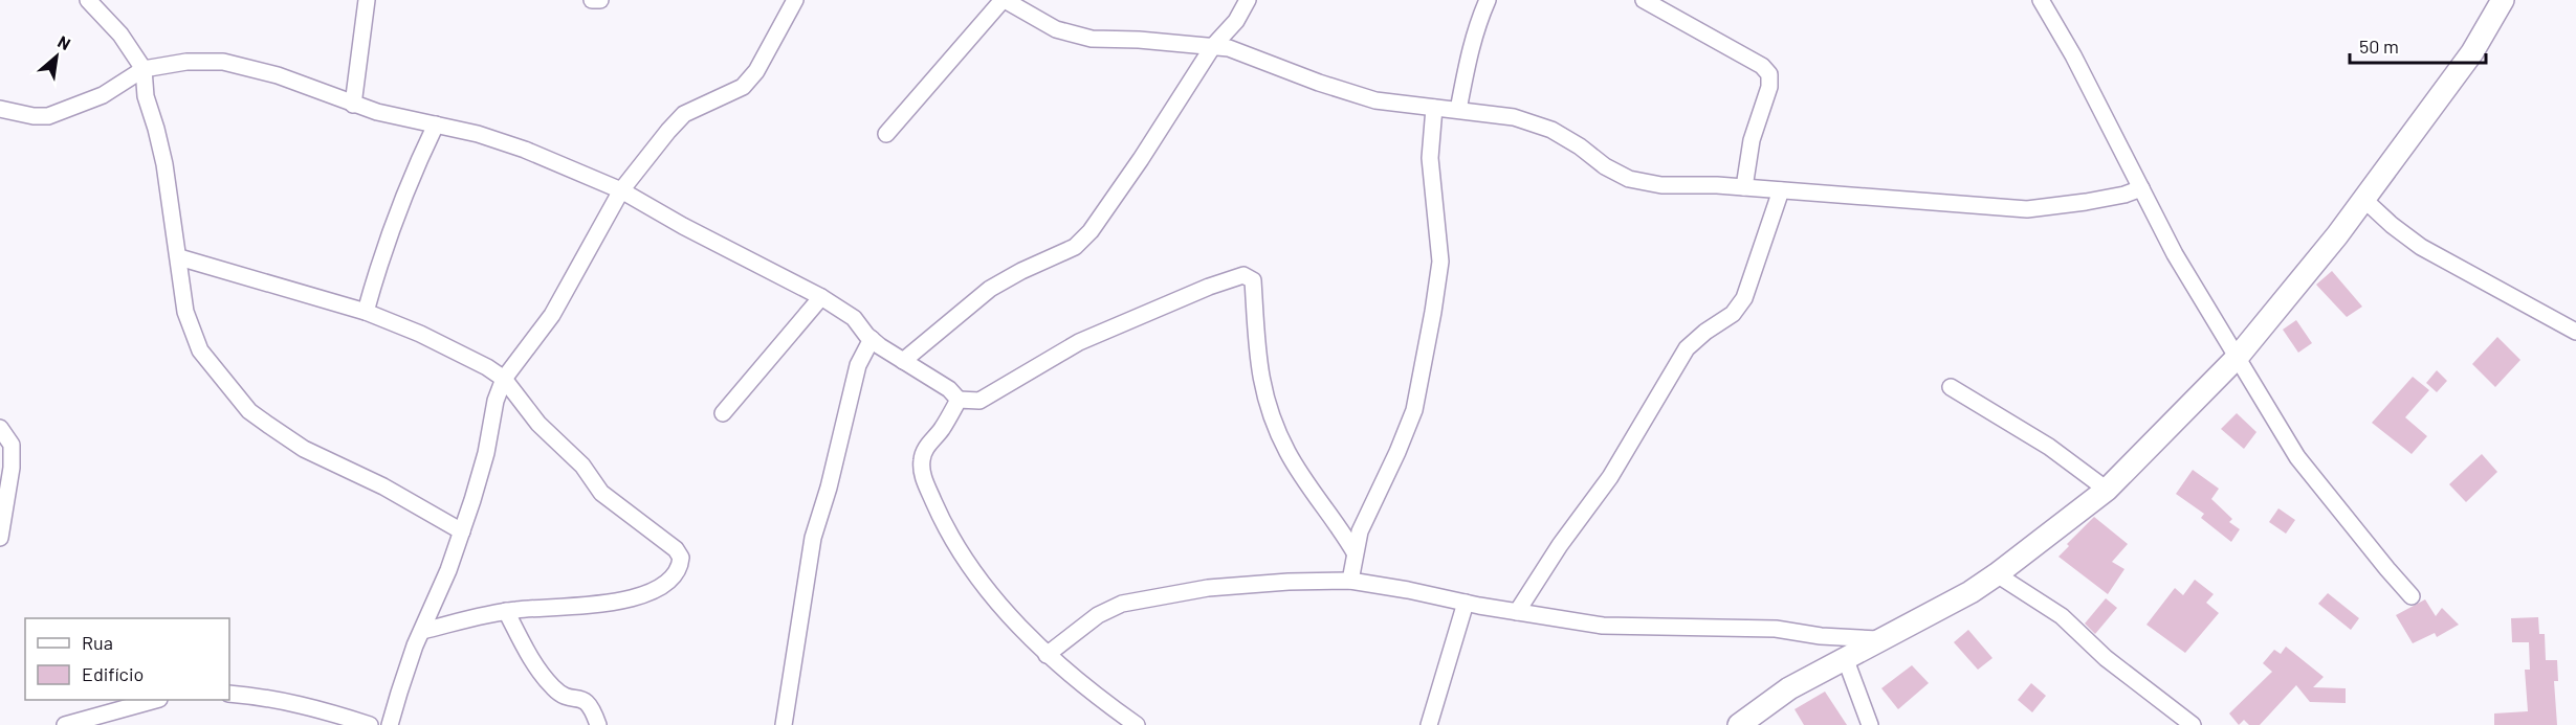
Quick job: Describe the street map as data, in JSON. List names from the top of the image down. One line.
{"legend":["Rua","Edifício"],"scale_bar":"50 m","north":"top right"}
